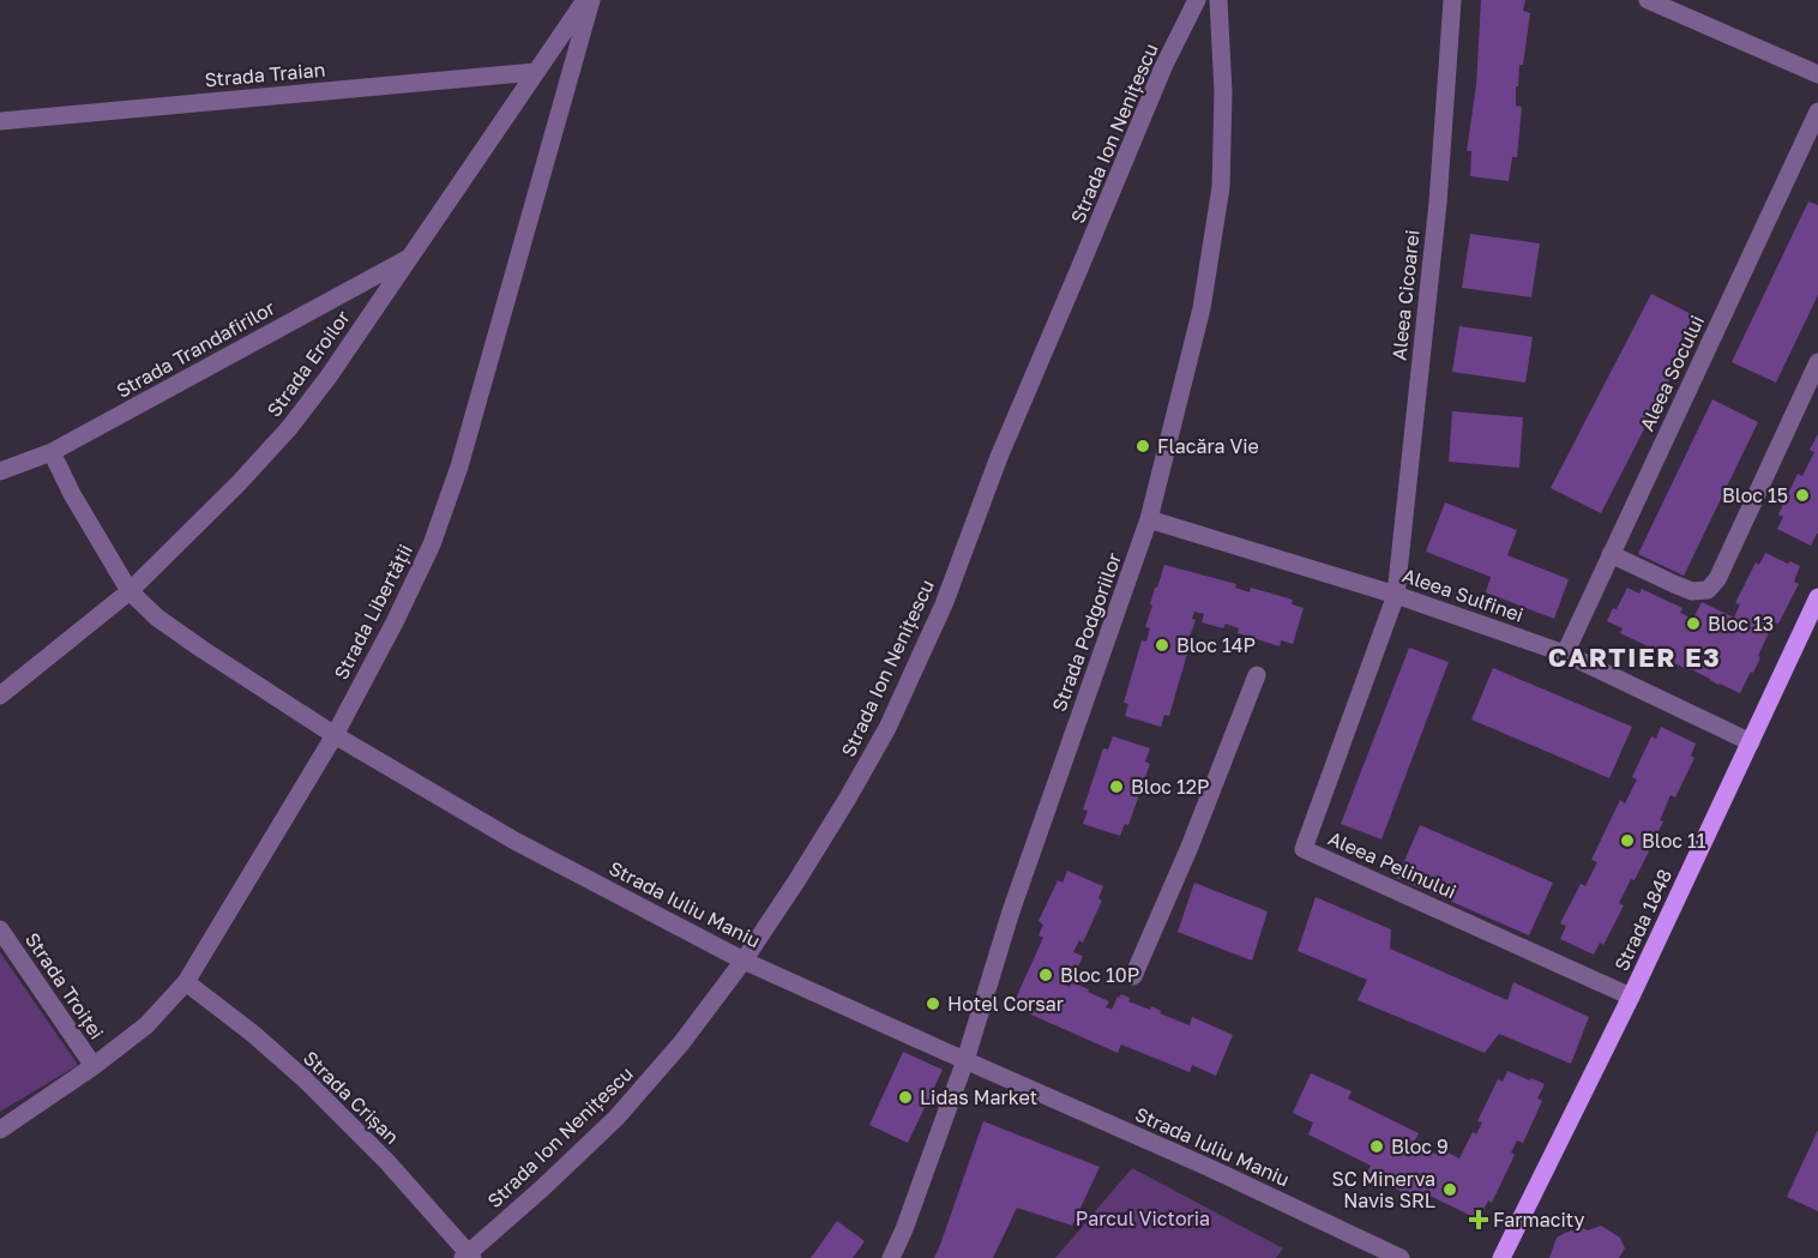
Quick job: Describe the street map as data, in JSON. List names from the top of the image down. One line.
{"streets":{"main road":["Strada 1848"],"street":["Strada Traian","Strada Ion Nenițescu","Aleea Cicoarei","Strada Trandafirilor","Strada Eroilor","Aleea Socului","Aleea Sulfinei","Strada Libertății","Strada Podgoriilor","Aleea Pelinului","Strada Iuliu Maniu","Strada Troiței","Strada Crișan"]},"crossings":[["Strada Traian","Strada Eroilor"],["Strada Ion Nenițescu","Strada Iuliu Maniu"],["Strada Ion Nenițescu","Strada Crișan"],["Aleea Cicoarei","Aleea Sulfinei"],["Aleea Cicoarei","Aleea Pelinului"],["Strada Trandafirilor","Strada Eroilor"],["Strada Trandafirilor","Strada Iuliu Maniu"],["Strada Eroilor","Strada Iuliu Maniu"],["Aleea Socului","Aleea Sulfinei"],["Aleea Sulfinei","Strada Podgoriilor"],["Aleea Sulfinei","Aleea Pelinului"],["Aleea Sulfinei","Strada 1848"],["Strada Libertății","Strada Iuliu Maniu"],["Strada Libertății","Strada Troiței"],["Strada Libertății","Strada Crișan"],["Strada Podgoriilor","Strada Iuliu Maniu"],["Aleea Pelinului","Strada 1848"]],"districts":["CARTIER E3"],"parks":["Parcul Victoria"],"places":{"other":["Flacăra Vie","Bloc 15","Bloc 13","Bloc 14P","Bloc 12P","Bloc 11","Bloc 10P","Hotel Corsar","Lidas Market","Bloc 9","SC Minerva Navis SRL"],"health":["Farmacity"]}}
